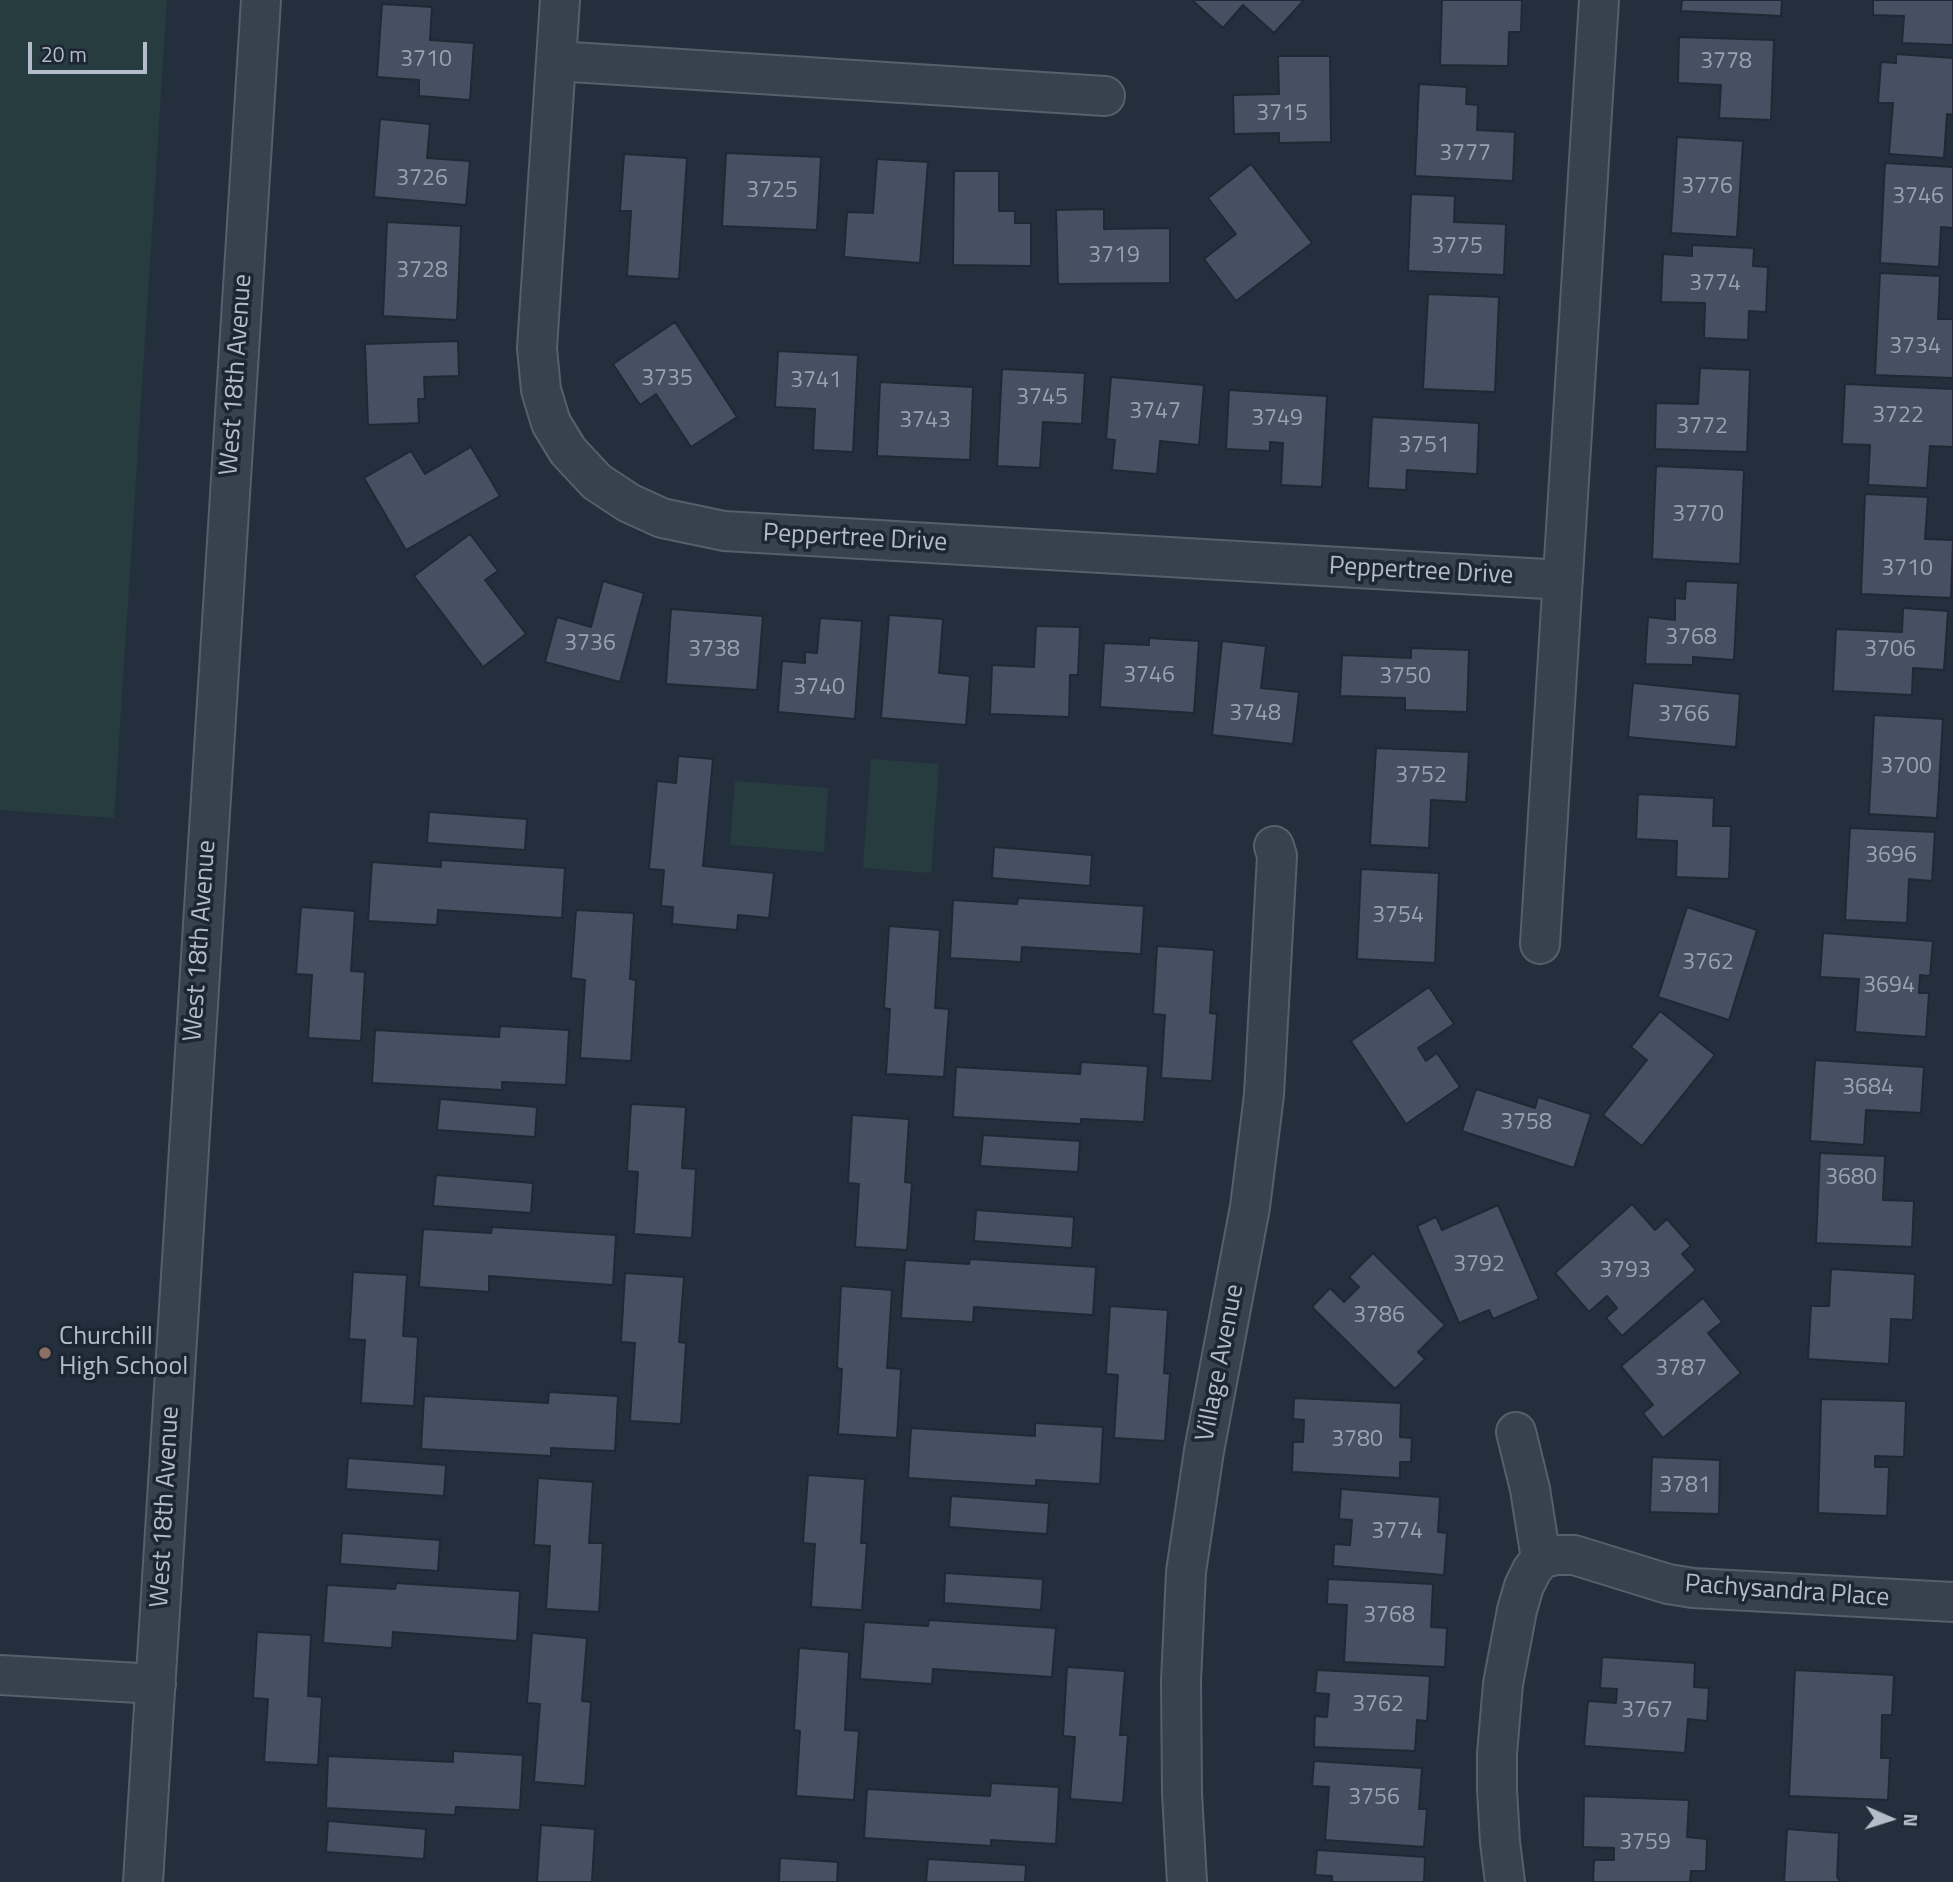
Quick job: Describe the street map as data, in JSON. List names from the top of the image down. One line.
{"streets":{"street":["West 18th Avenue","Peppertree Drive","Village Avenue","Pachysandra Place"]},"places":["Churchill High School"],"house_numbers":["3710","3778","3715","3777","3726","3776","3725","3746","3775","3719","3728","3774","3734","3735","3741","3745","3747","3722","3749","3743","3772","3751","3770","3710","3768","3736","3738","3706","3746","3750","3740","3748","3766","3700","3752","3696","3754","3762","3694","3684","3758","3680","3792","3793","3786","3787","3780","3781","3774","3768","3762","3767","3756","3759"],"scale_bar":"20 m","north":"right"}
